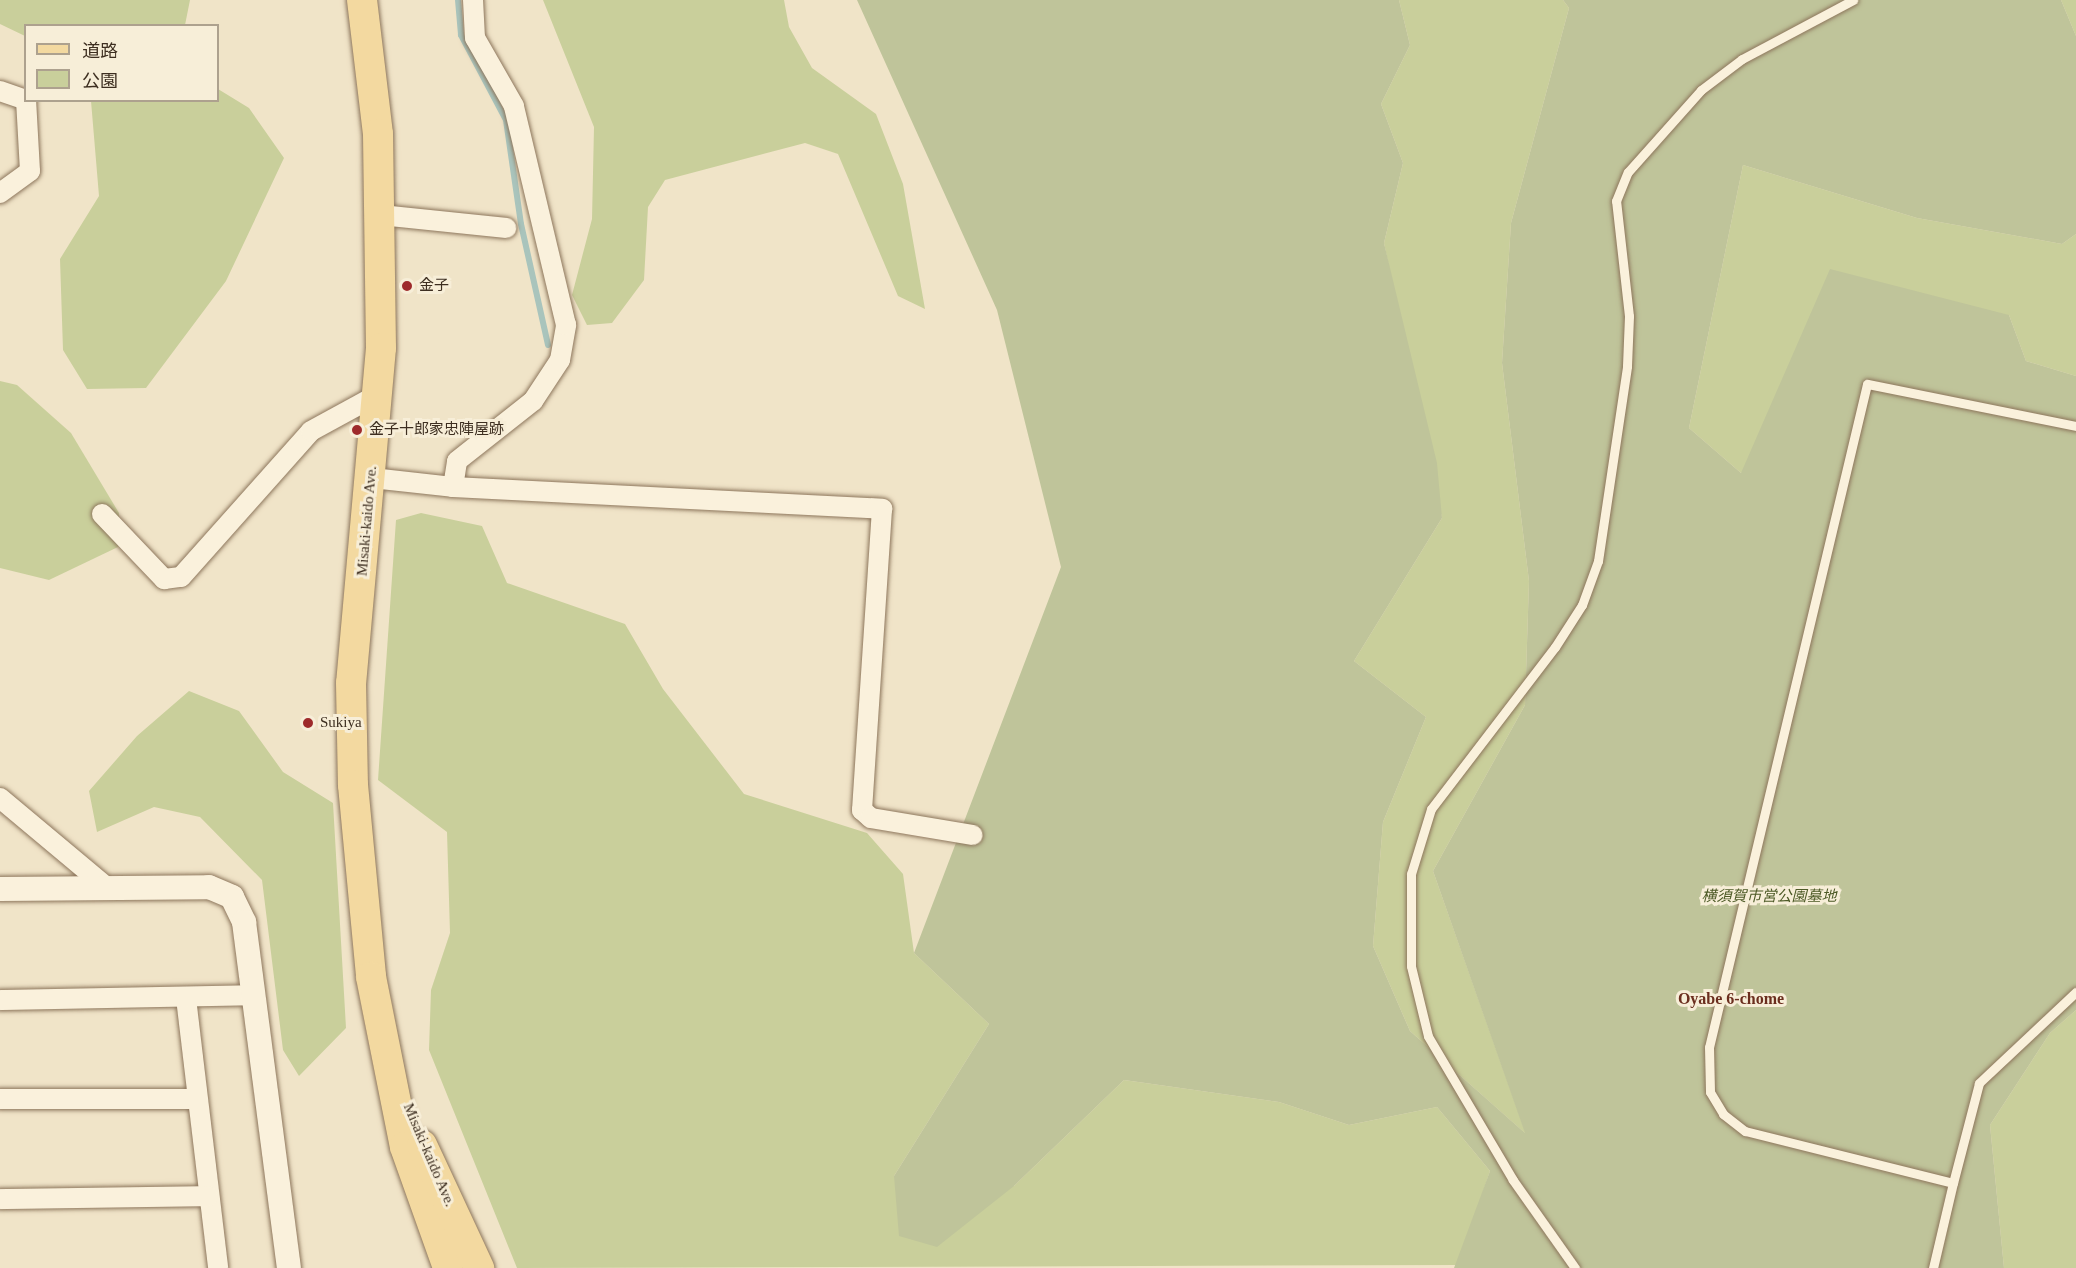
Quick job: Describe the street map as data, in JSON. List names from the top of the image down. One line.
{"streets":{"main road":["Misaki-kaido Ave."]},"districts":["Oyabe 6-chome"],"parks":["横須賀市営公園墓地"],"places":["金子","金子十郎家忠陣屋跡","Sukiya"],"legend":["道路","公園"]}
